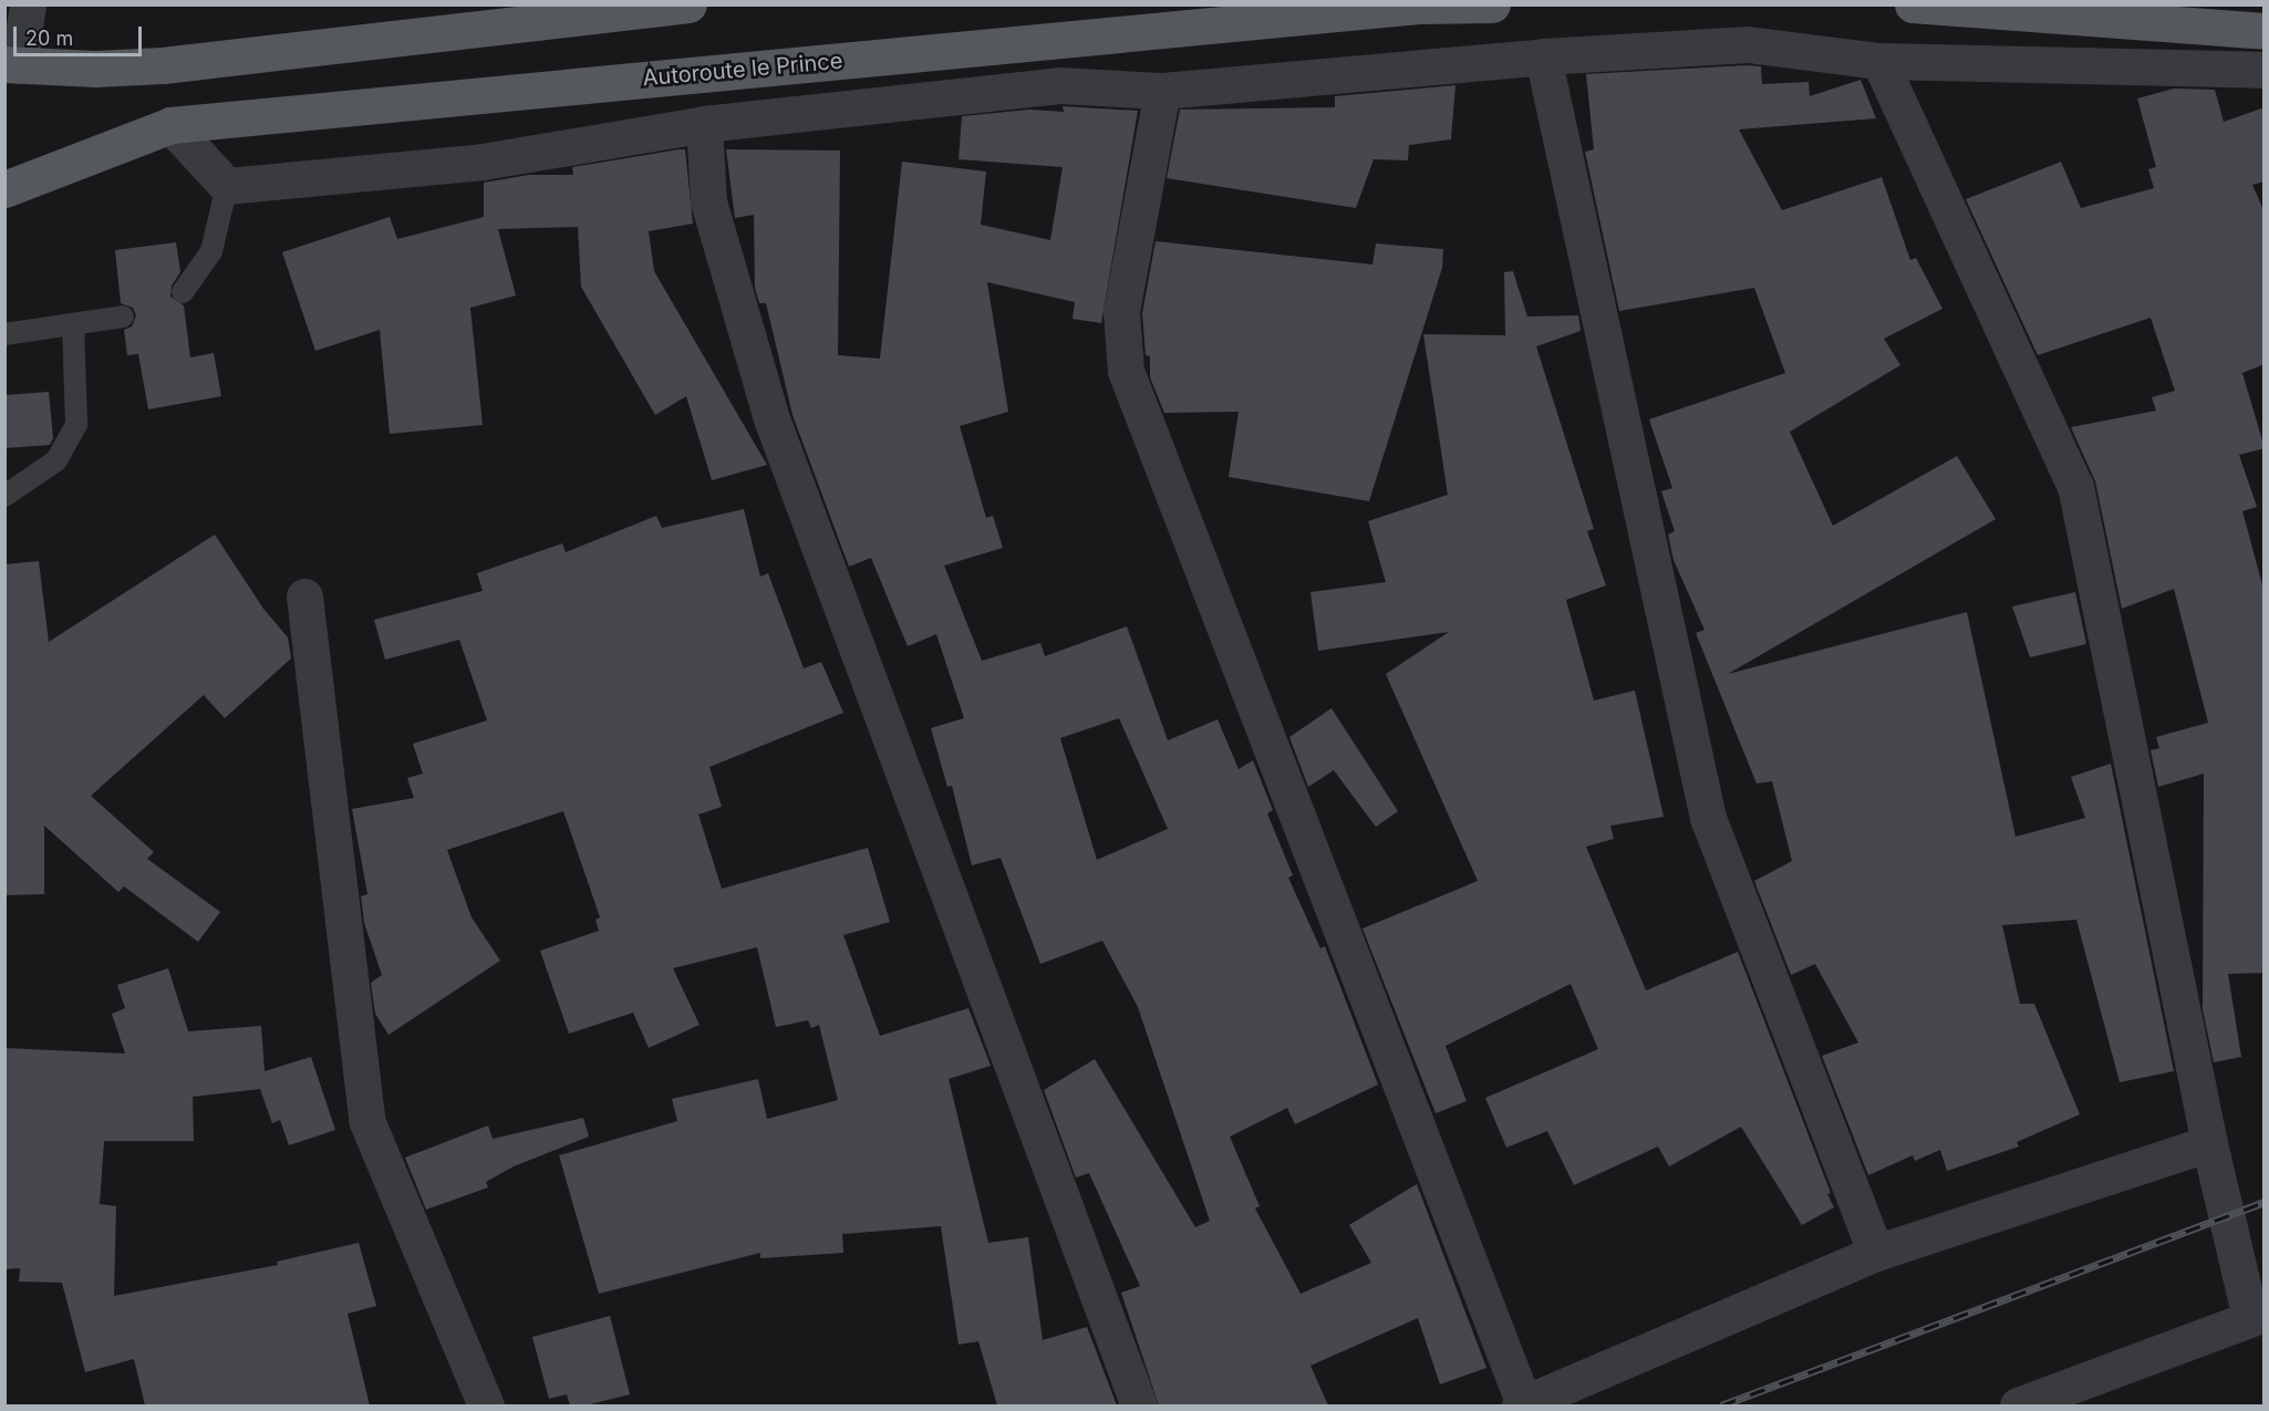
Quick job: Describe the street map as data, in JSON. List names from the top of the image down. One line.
{"streets":{"main road":["Autoroute le Prince"]},"scale_bar":"20 m"}
